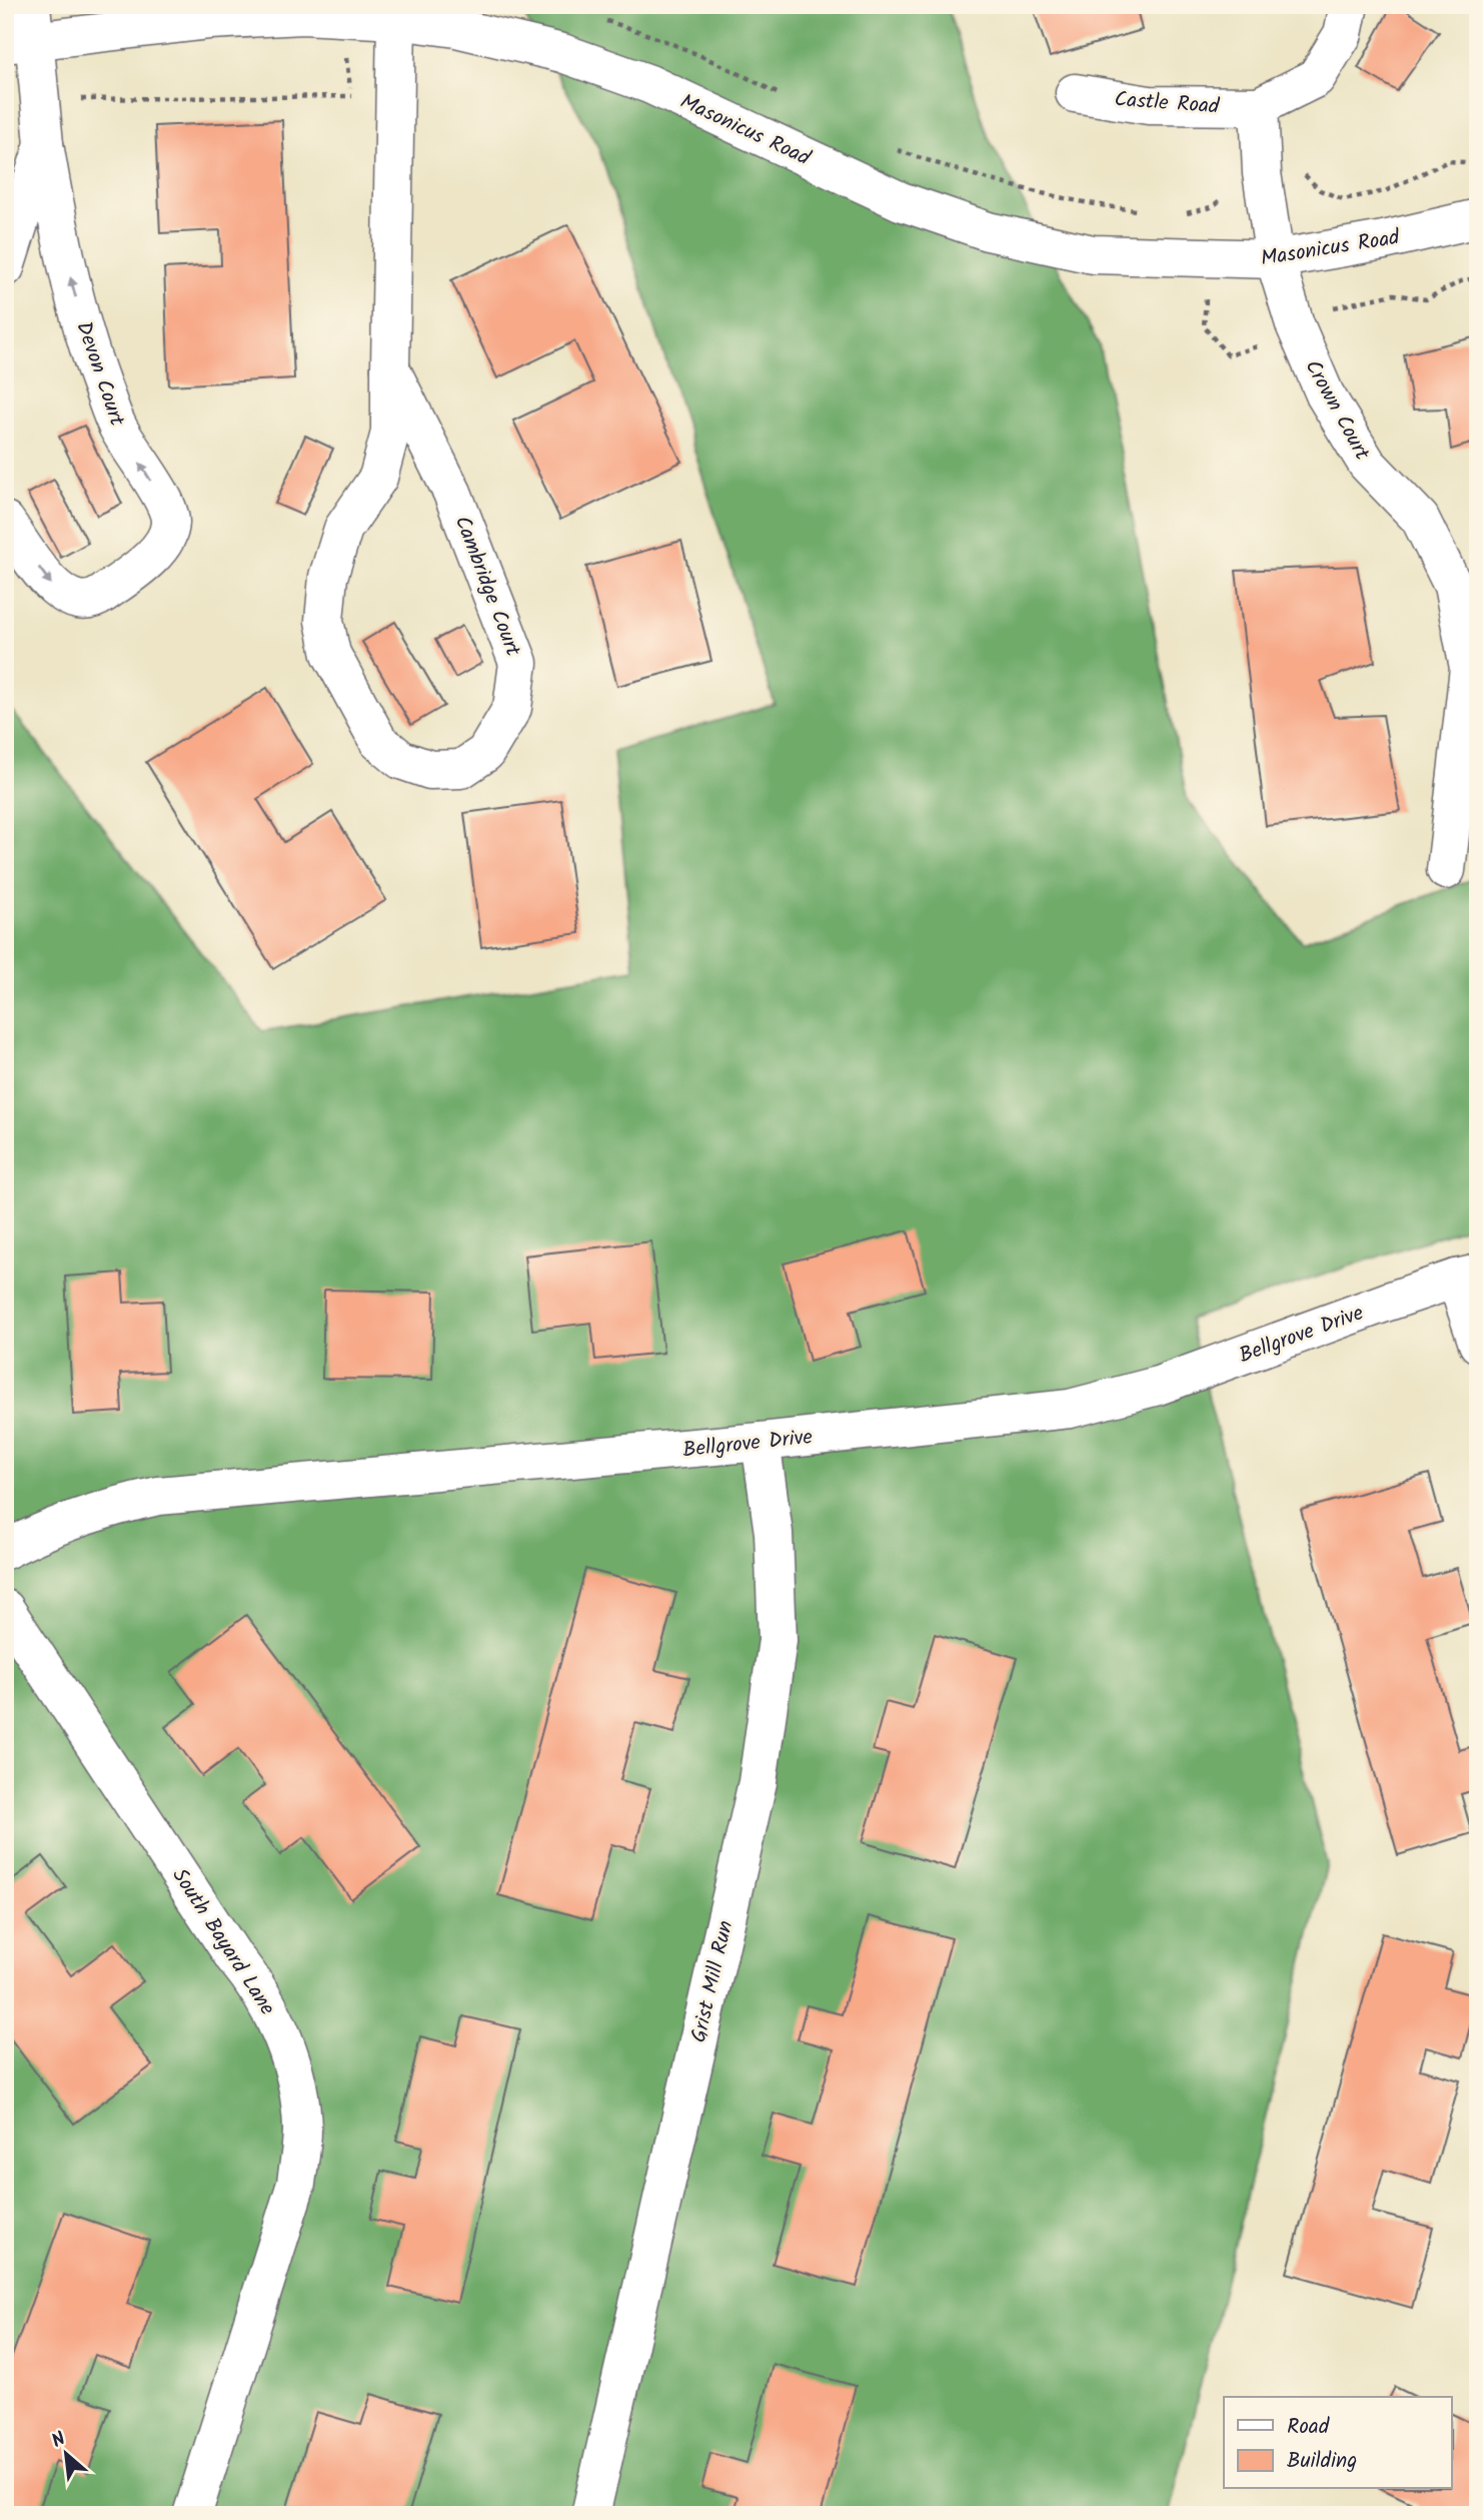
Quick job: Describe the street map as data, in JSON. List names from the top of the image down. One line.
{"streets":{"street":["Castle Road","Masonicus Road","Devon Court","Crown Court","Cambridge Court","Bellgrove Drive","South Bayard Lane","Grist Mill Run"]},"crossings":[["Masonicus Road","Devon Court"],["Masonicus Road","Crown Court"],["Masonicus Road","Cambridge Court"],["Bellgrove Drive","Grist Mill Run"]],"legend":["Road","Building"],"north":"top left"}
